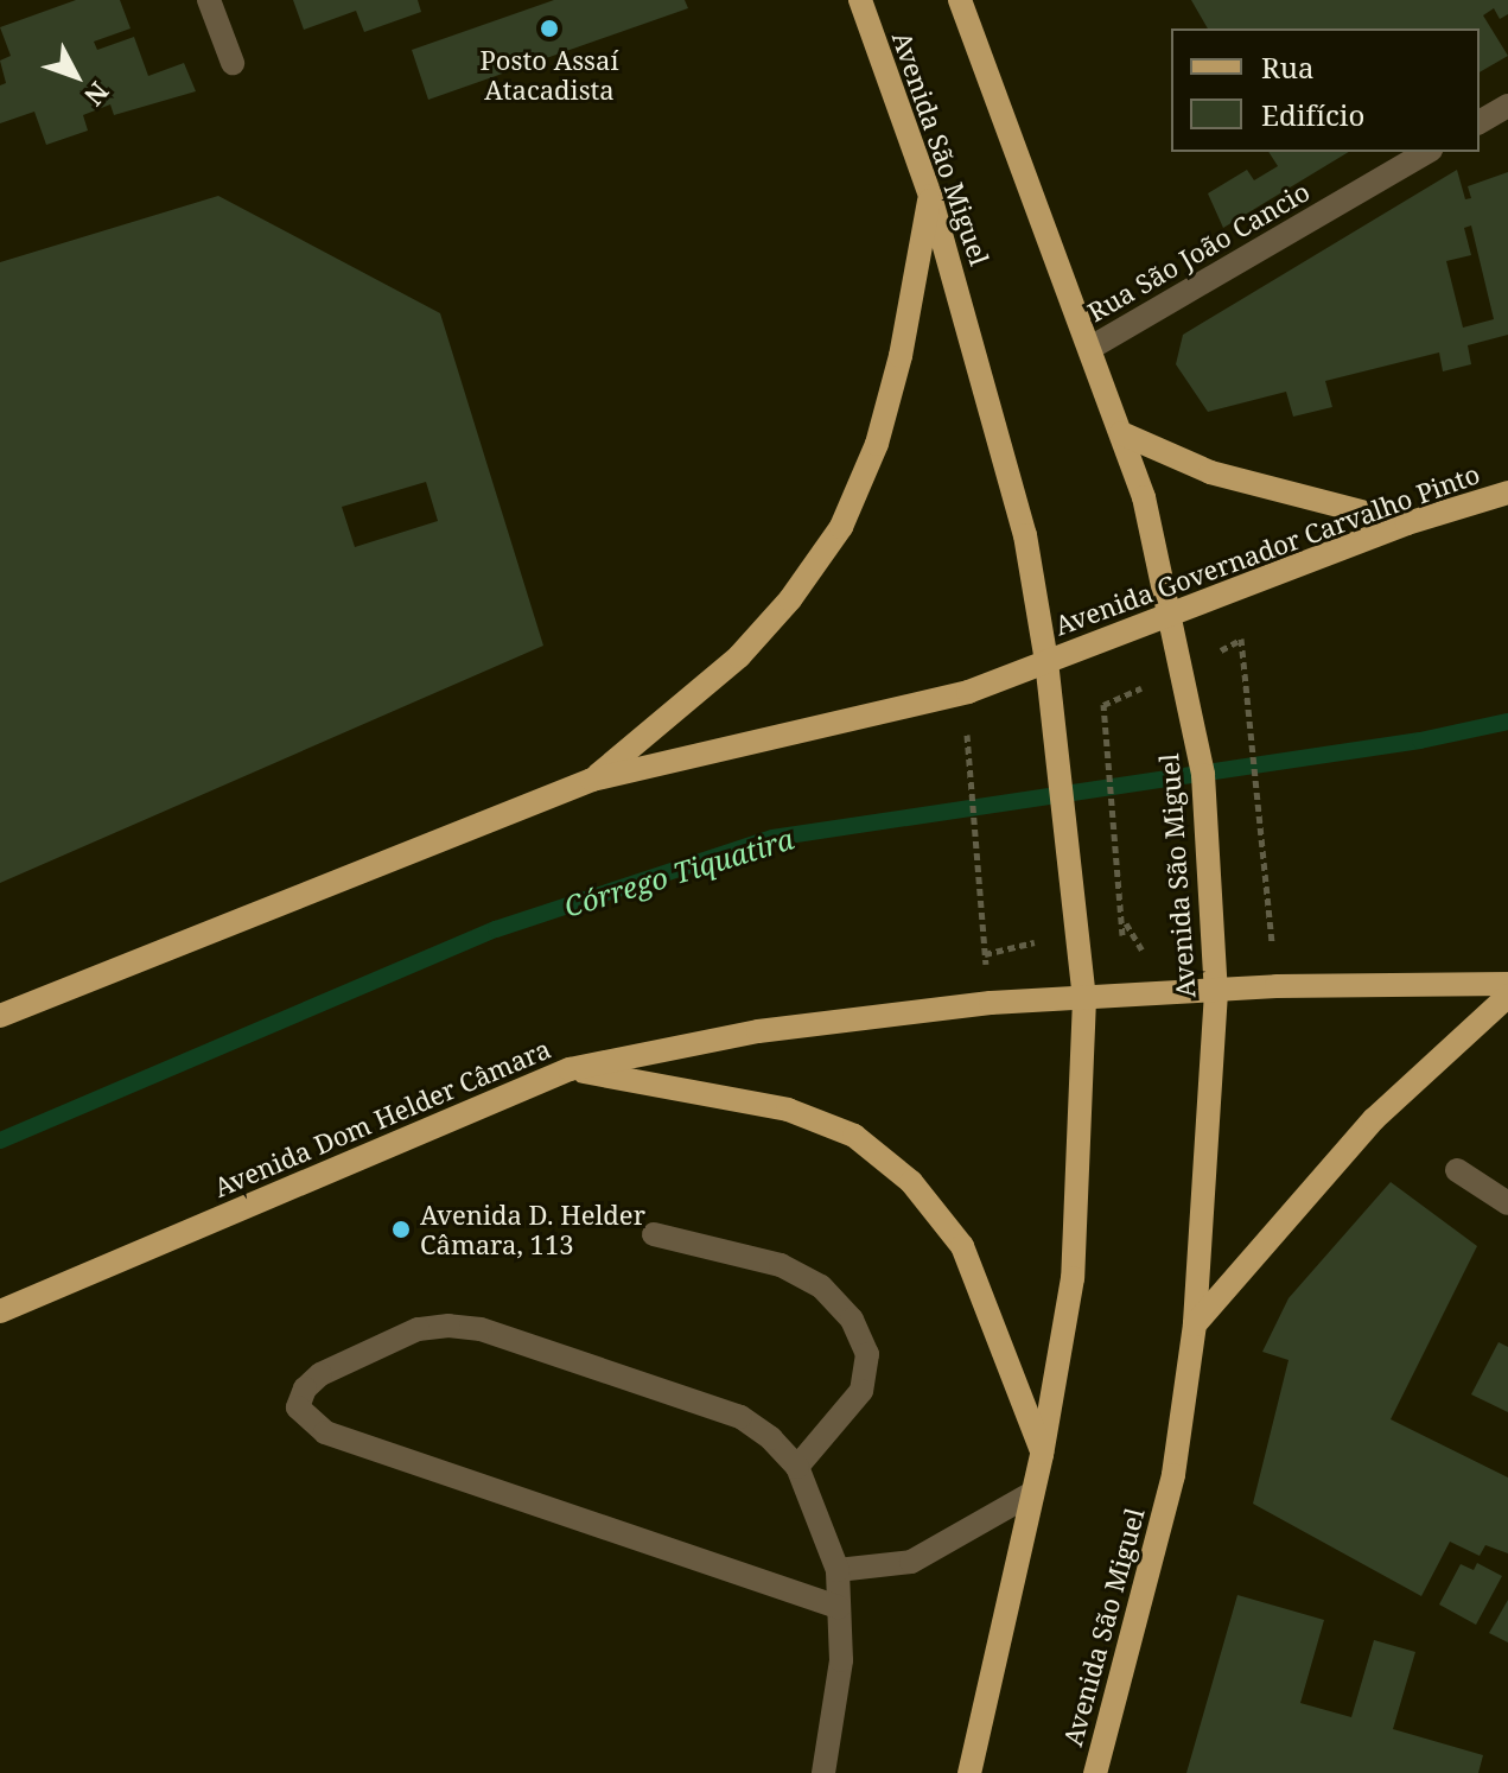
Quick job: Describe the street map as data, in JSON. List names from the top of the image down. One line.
{"streets":{"main road":["Avenida São Miguel","Avenida Governador Carvalho Pinto","Avenida Dom Helder Câmara"],"street":["Rua São João Cancio"]},"crossings":[["Avenida São Miguel","Rua São João Cancio"],["Avenida São Miguel","Avenida Governador Carvalho Pinto"],["Avenida São Miguel","Avenida Dom Helder Câmara"]],"water":["Córrego Tiquatira"],"places":["Posto Assaí Atacadista","Avenida D. Helder Câmara, 113"],"legend":["Rua","Edifício"],"north":"bottom right"}
